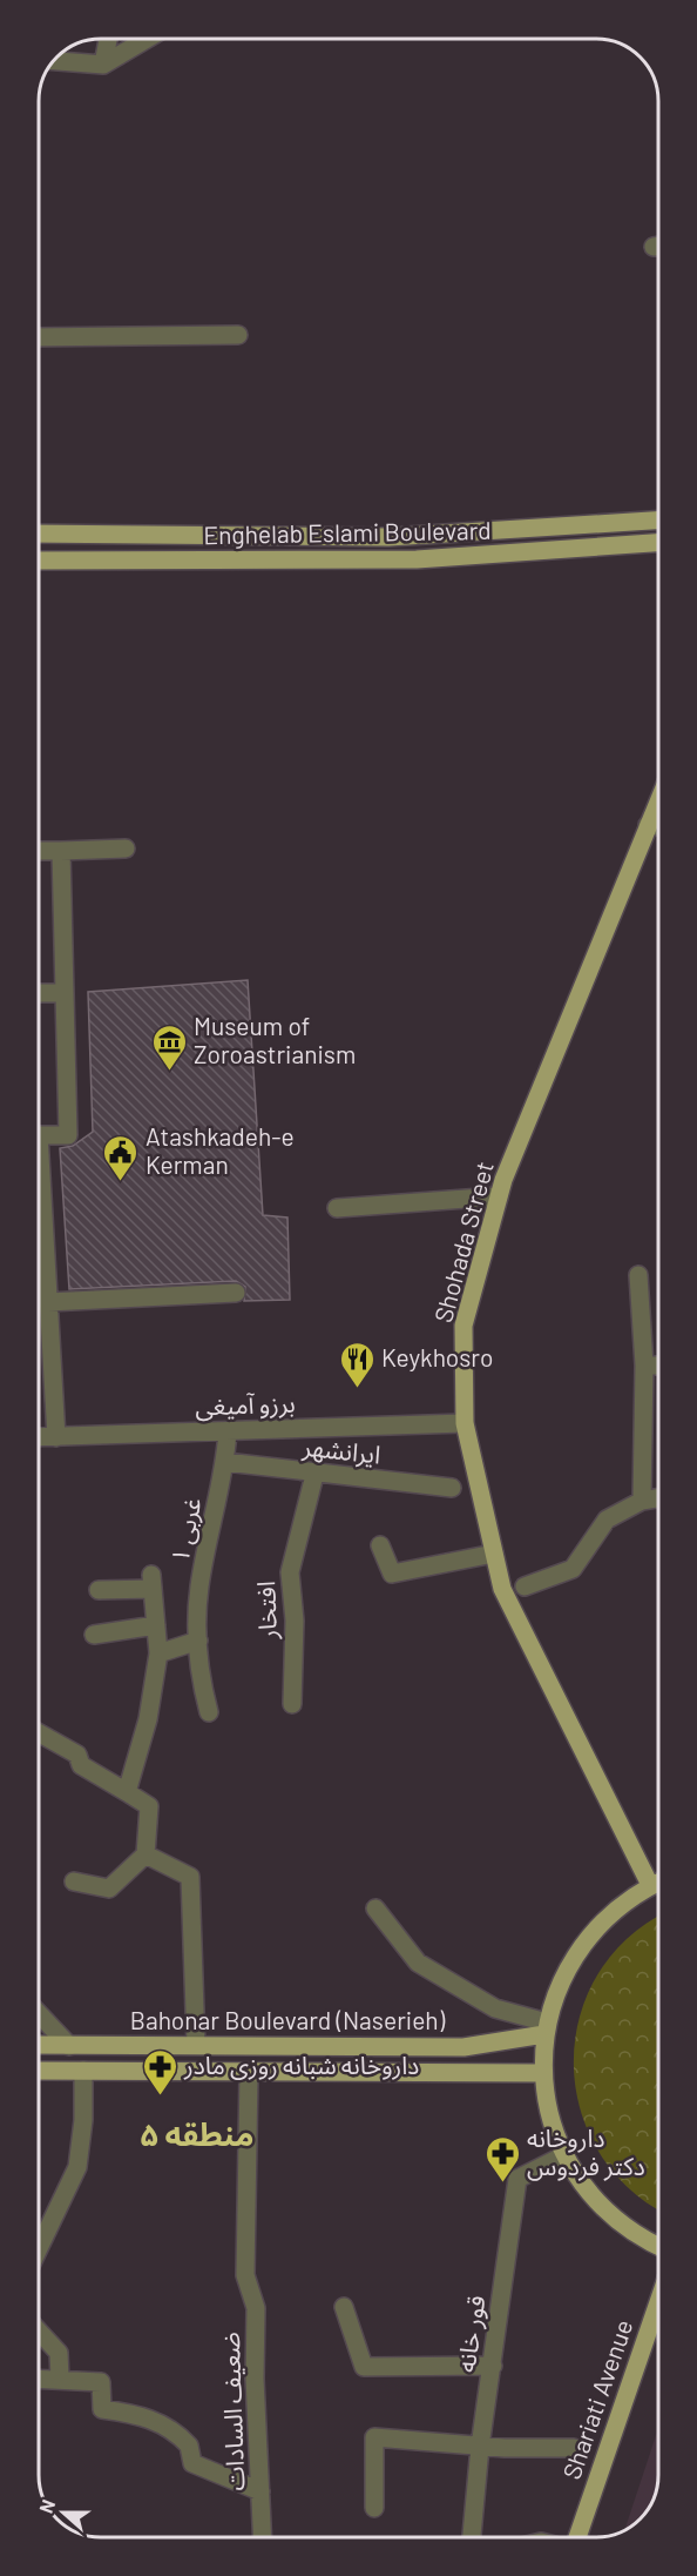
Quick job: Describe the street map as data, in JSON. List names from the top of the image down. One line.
{"streets":{"main road":["Enghelab Eslami Boulevard","Shohada Street","Bahonar Boulevard (Naserieh)","Shariati Avenue"],"street":["برزو آمیغی","ایرانشهر","۱ غربی","افتخار","قور خانه","ضعیف السادات"]},"crossings":[["Shohada Street","برزو آمیغی"],["برزو آمیغی","۱ غربی"],["ایرانشهر","۱ غربی"],["ایرانشهر","افتخار"],["Bahonar Boulevard (Naserieh)","ضعیف السادات"]],"districts":["منطقه ۵"],"places":{"museum":["Museum of Zoroastrianism"],"public building":["Atashkadeh-e Kerman"],"restaurant":["Keykhosro"],"pharmacy":["داروخانه شبانه روزی مادر","داروخانه دکتر فردوس"]},"north":"left"}
